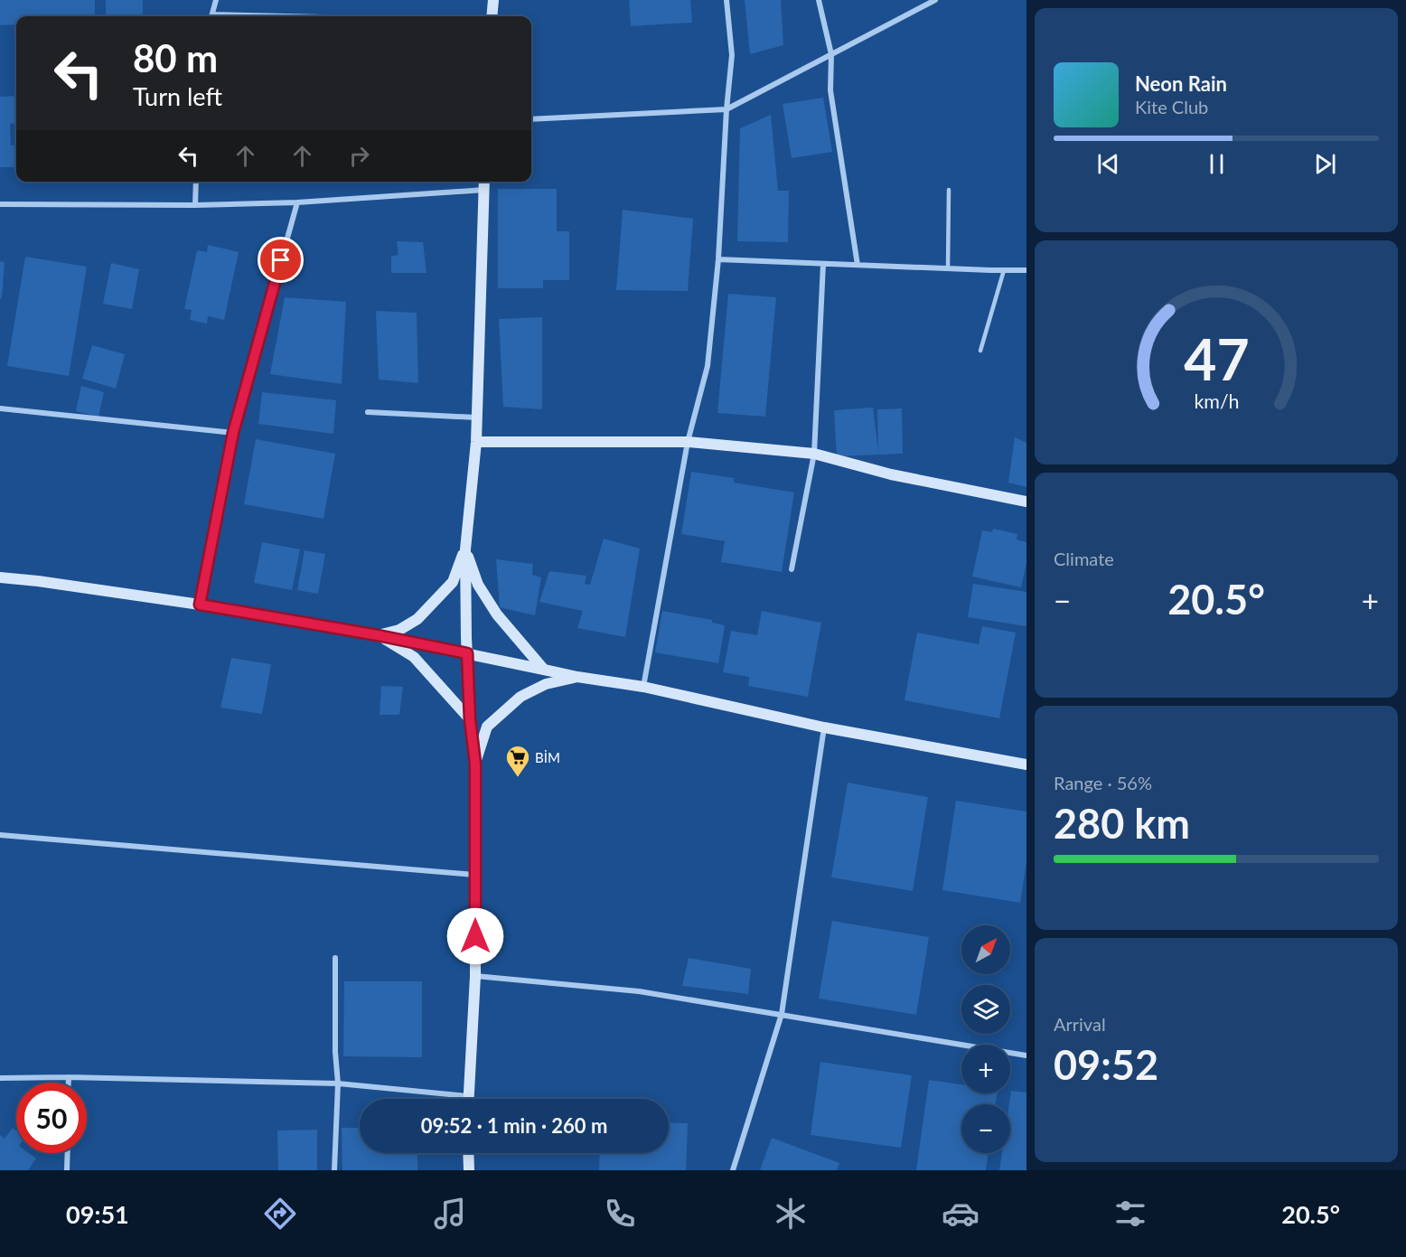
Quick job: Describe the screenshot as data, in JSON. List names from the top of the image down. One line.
{"places":{"supermarket":["BİM"]},"north":"top right","page":{"turn":["80 m","Turn left"],"song":["Neon Rain","Kite Club"],"tile":["Climate",["Range · 56%","280 km"],["Arrival","09:52"]],"heat":["−","20.5°","+"],"map_buttons":["+","−"],"limit":"50","trip":"09:52 · 1 min · 260 m","tabs":["09:51","20.5°"],"gauge":["47","km/h"]}}
